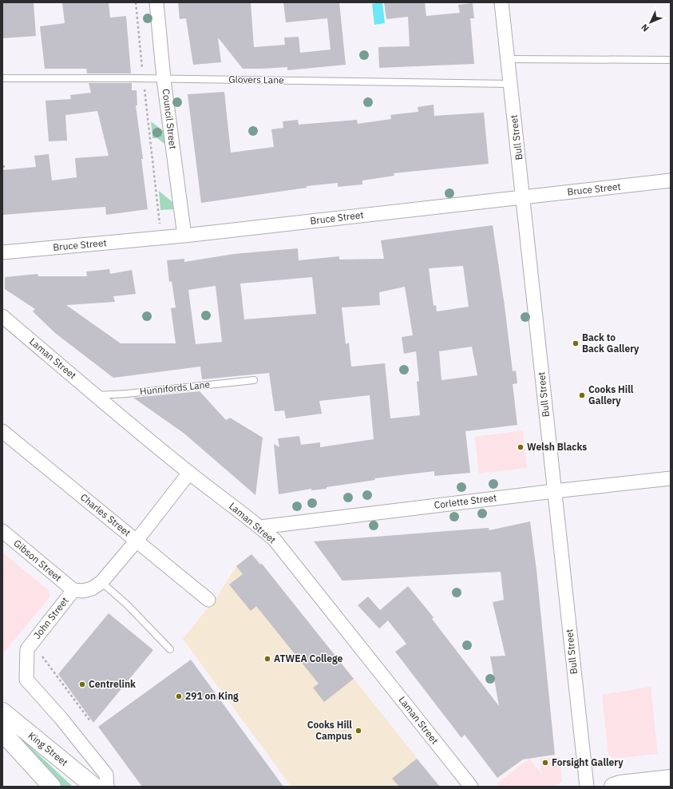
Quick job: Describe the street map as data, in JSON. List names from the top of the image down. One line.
{"streets":{"main road":["King Street"],"street":["Council Street","Bull Street","Bruce Street","Laman Street","Corlette Street","Charles Street","Gibson Street","John Street"],"lane":["Glovers Lane","Hunnifords Lane"]},"crossings":[["Glovers Lane","Council Street"],["Glovers Lane","Bull Street"],["Council Street","Bruce Street"],["Bull Street","Bruce Street"],["Bull Street","Corlette Street"],["Laman Street","Hunnifords Lane"],["Laman Street","Corlette Street"],["Laman Street","John Street"],["Charles Street","John Street"],["Gibson Street","John Street"]],"places":["Back to Back Gallery","Cooks Hill Gallery","Welsh Blacks","ATWEA College","Centrelink","291 on King","Cooks Hill Campus","Forsight Gallery"],"north":"bottom left"}
